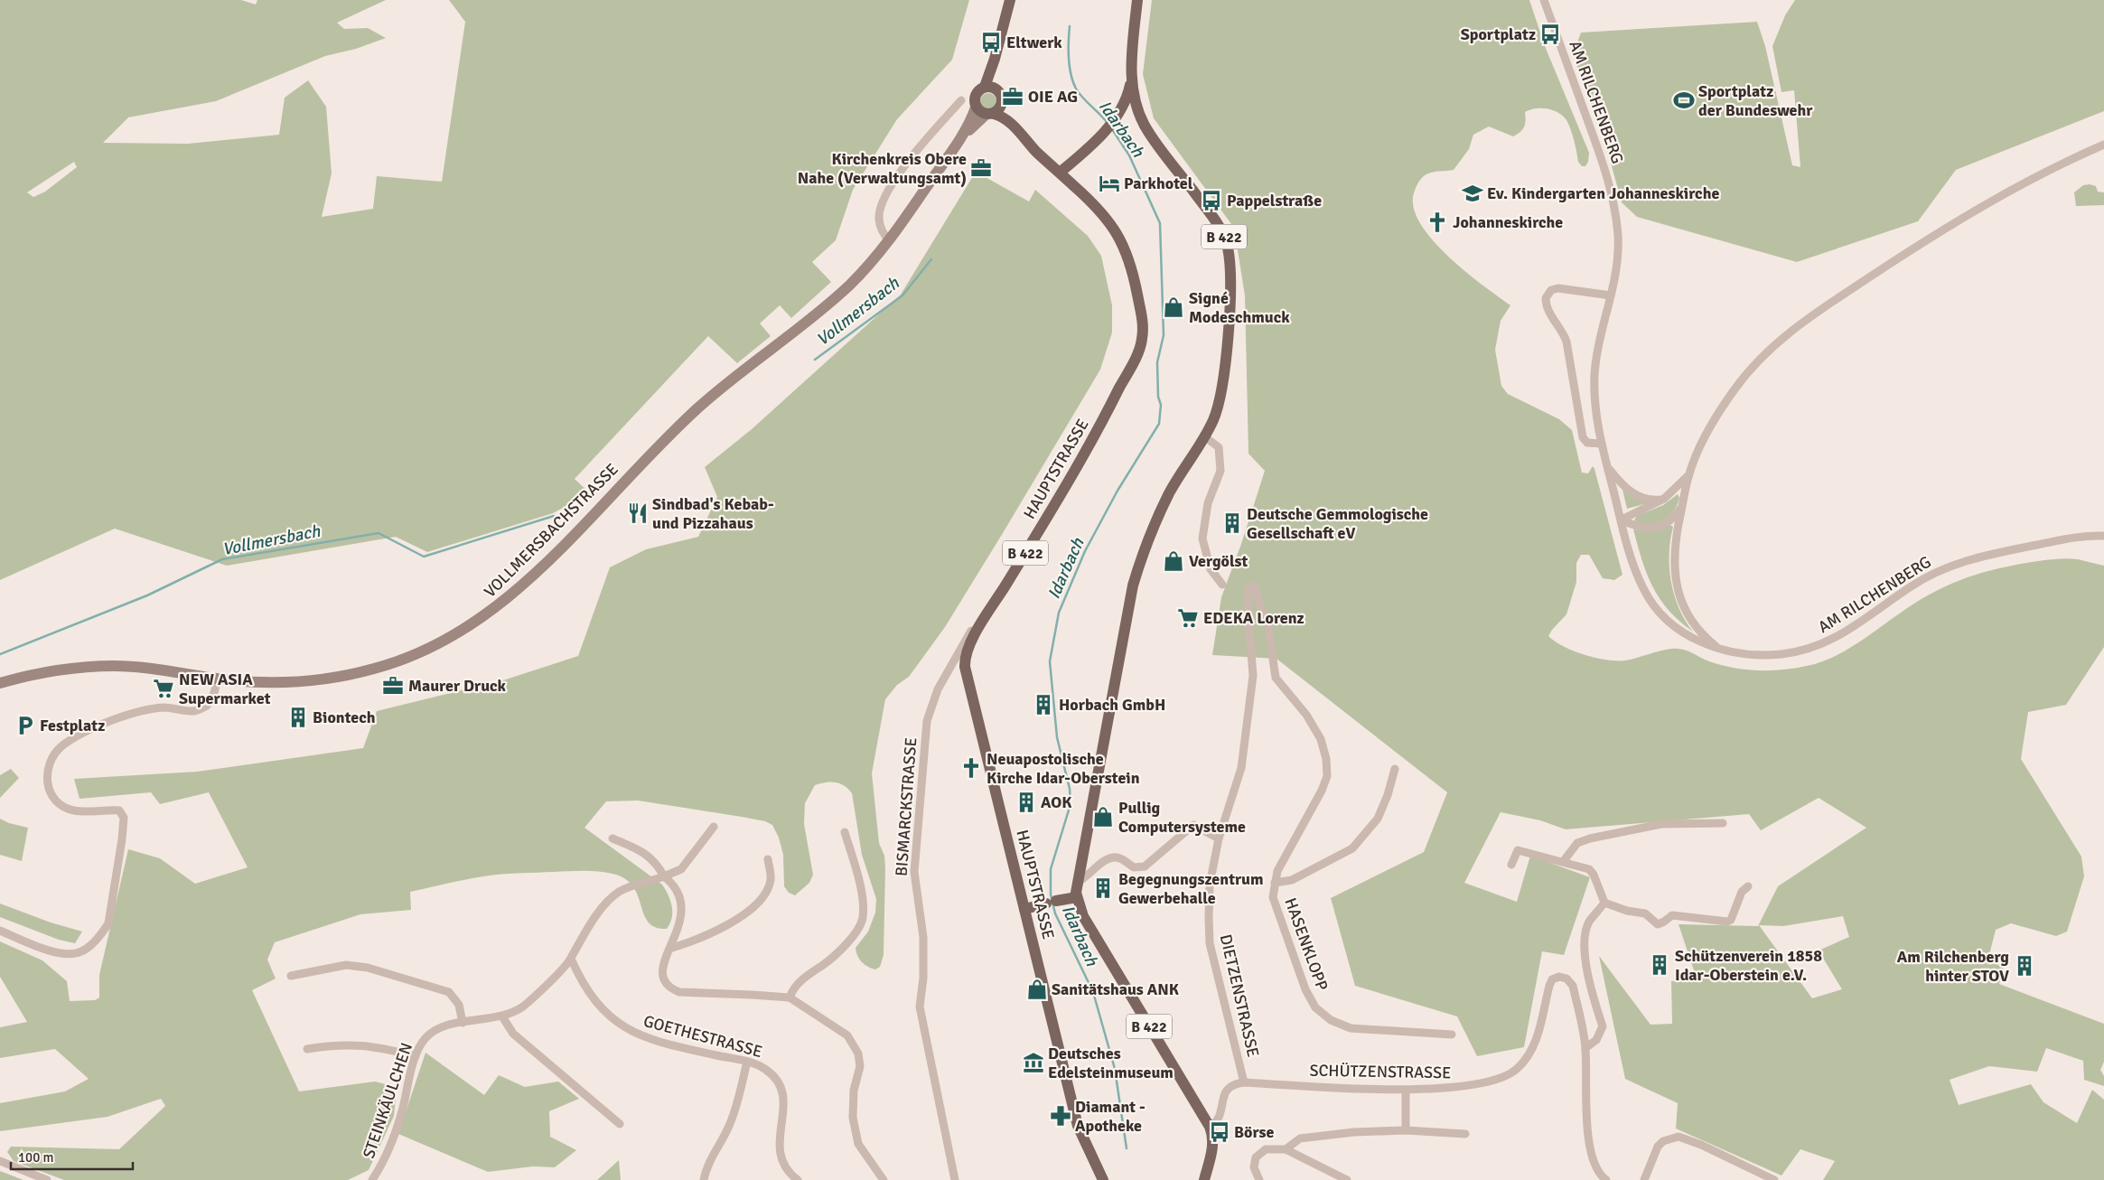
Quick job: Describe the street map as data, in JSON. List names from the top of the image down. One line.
{"streets":{"main road":["B 422","HAUPTSTRASSE","VOLLMERSBACHSTRASSE"],"street":["AM RILCHENBERG","BISMARCKSTRASSE","HASENKLOPP","DIETZENSTRASSE","GOETHESTRASSE","SCHÜTZENSTRASSE","STEINKÄULCHEN"]},"crossings":[["B 422","HAUPTSTRASSE"],["B 422","VOLLMERSBACHSTRASSE"],["B 422","SCHÜTZENSTRASSE"],["HAUPTSTRASSE","VOLLMERSBACHSTRASSE"],["HAUPTSTRASSE","BISMARCKSTRASSE"],["HASENKLOPP","DIETZENSTRASSE"],["DIETZENSTRASSE","SCHÜTZENSTRASSE"],["GOETHESTRASSE","STEINKÄULCHEN"]],"water":["Idarbach","Vollmersbach"],"places":{"bus stop":["Sportplatz","Eltwerk","Pappelstraße","Börse"],"office":["OIE AG","Kirchenkreis Obere Nahe (Verwaltungsamt)","Maurer Druck"],"sports":["Sportplatz der Bundeswehr"],"hotel":["Parkhotel"],"school or university":["Ev. Kindergarten Johanneskirche"],"church":["Johanneskirche","Neuapostolische Kirche Idar-Oberstein"],"shop":["Signé Modeschmuck","Vergölst","Pullig Computersysteme","Sanitätshaus ANK"],"restaurant":["Sindbad's Kebab- und Pizzahaus"],"building":["Deutsche Gemmologische Gesellschaft eV","Horbach GmbH","Biontech","AOK","Begegnungszentrum Gewerbehalle","Schützenverein 1858 Idar-Oberstein e.V.","Am Rilchenberg hinter STOV"],"supermarket":["EDEKA Lorenz","NEW ASIA Supermarket"],"parking":["Festplatz"],"museum":["Deutsches Edelsteinmuseum"],"pharmacy":["Diamant - Apotheke"]},"scale_bar":"100 m"}
